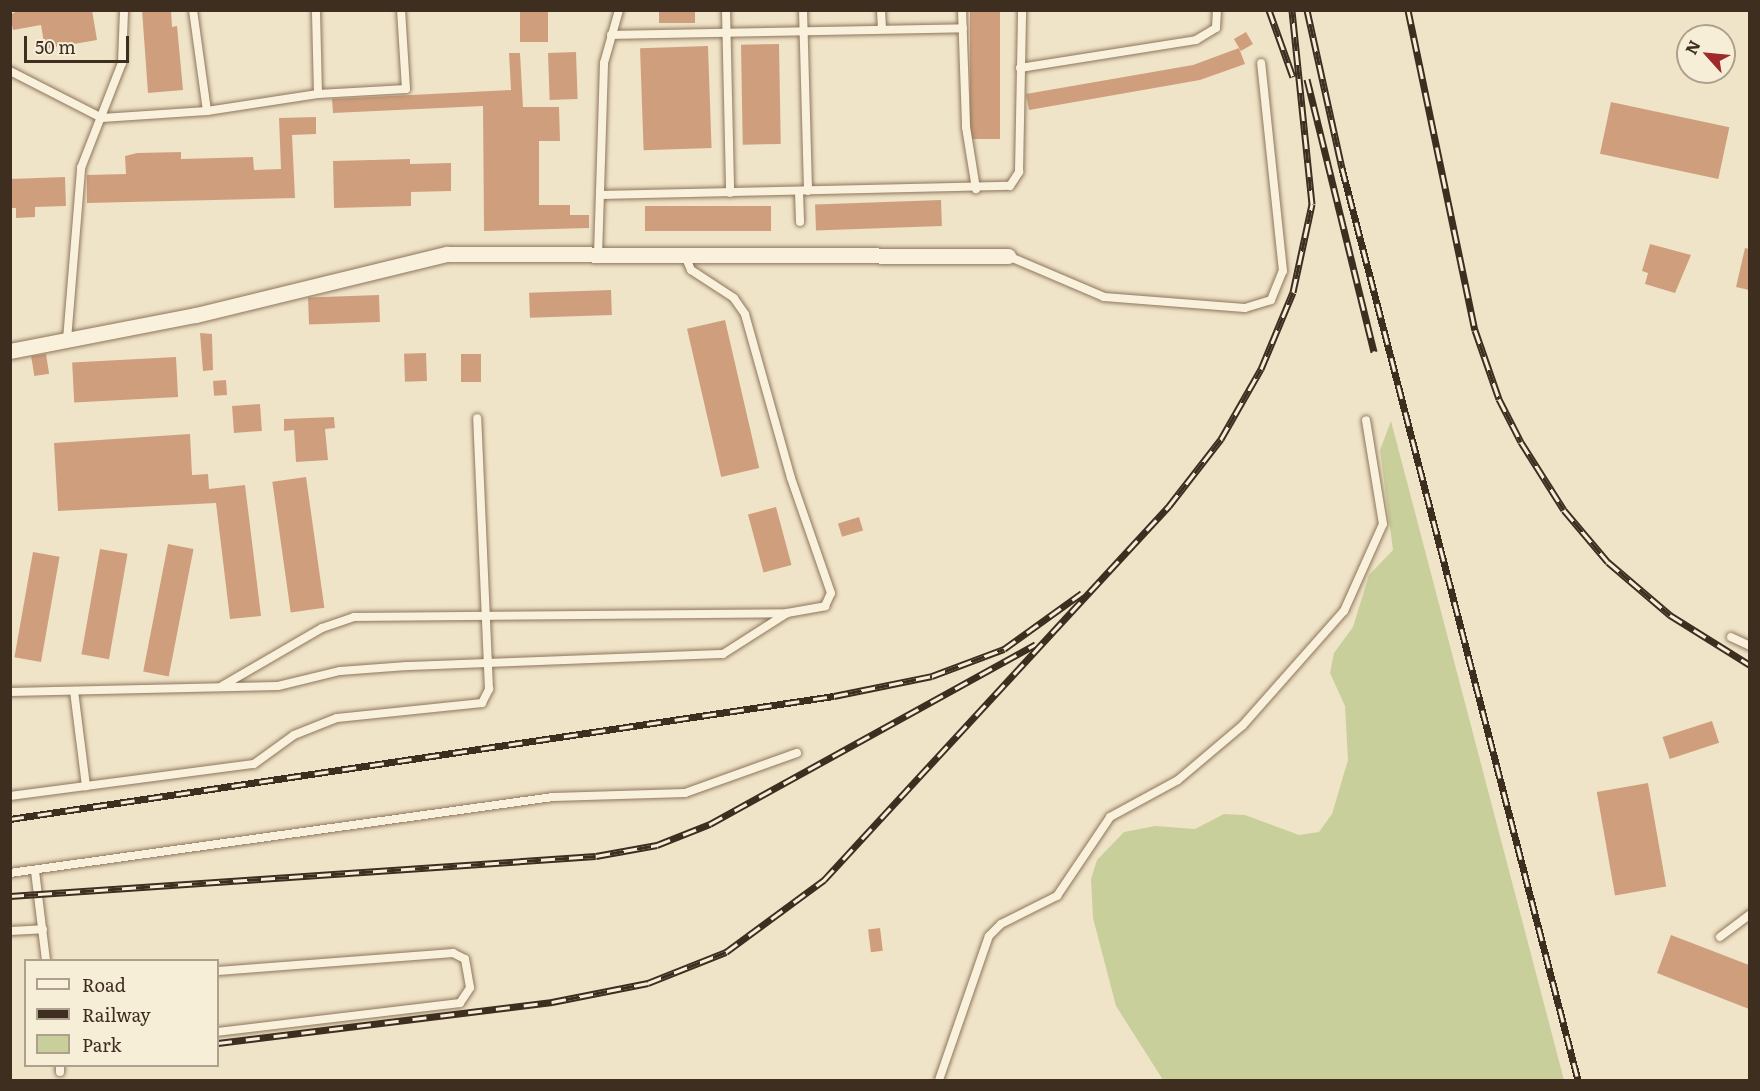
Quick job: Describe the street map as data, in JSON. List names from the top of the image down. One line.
{"legend":["Road","Railway","Park"],"scale_bar":"50 m","north":"top left"}
